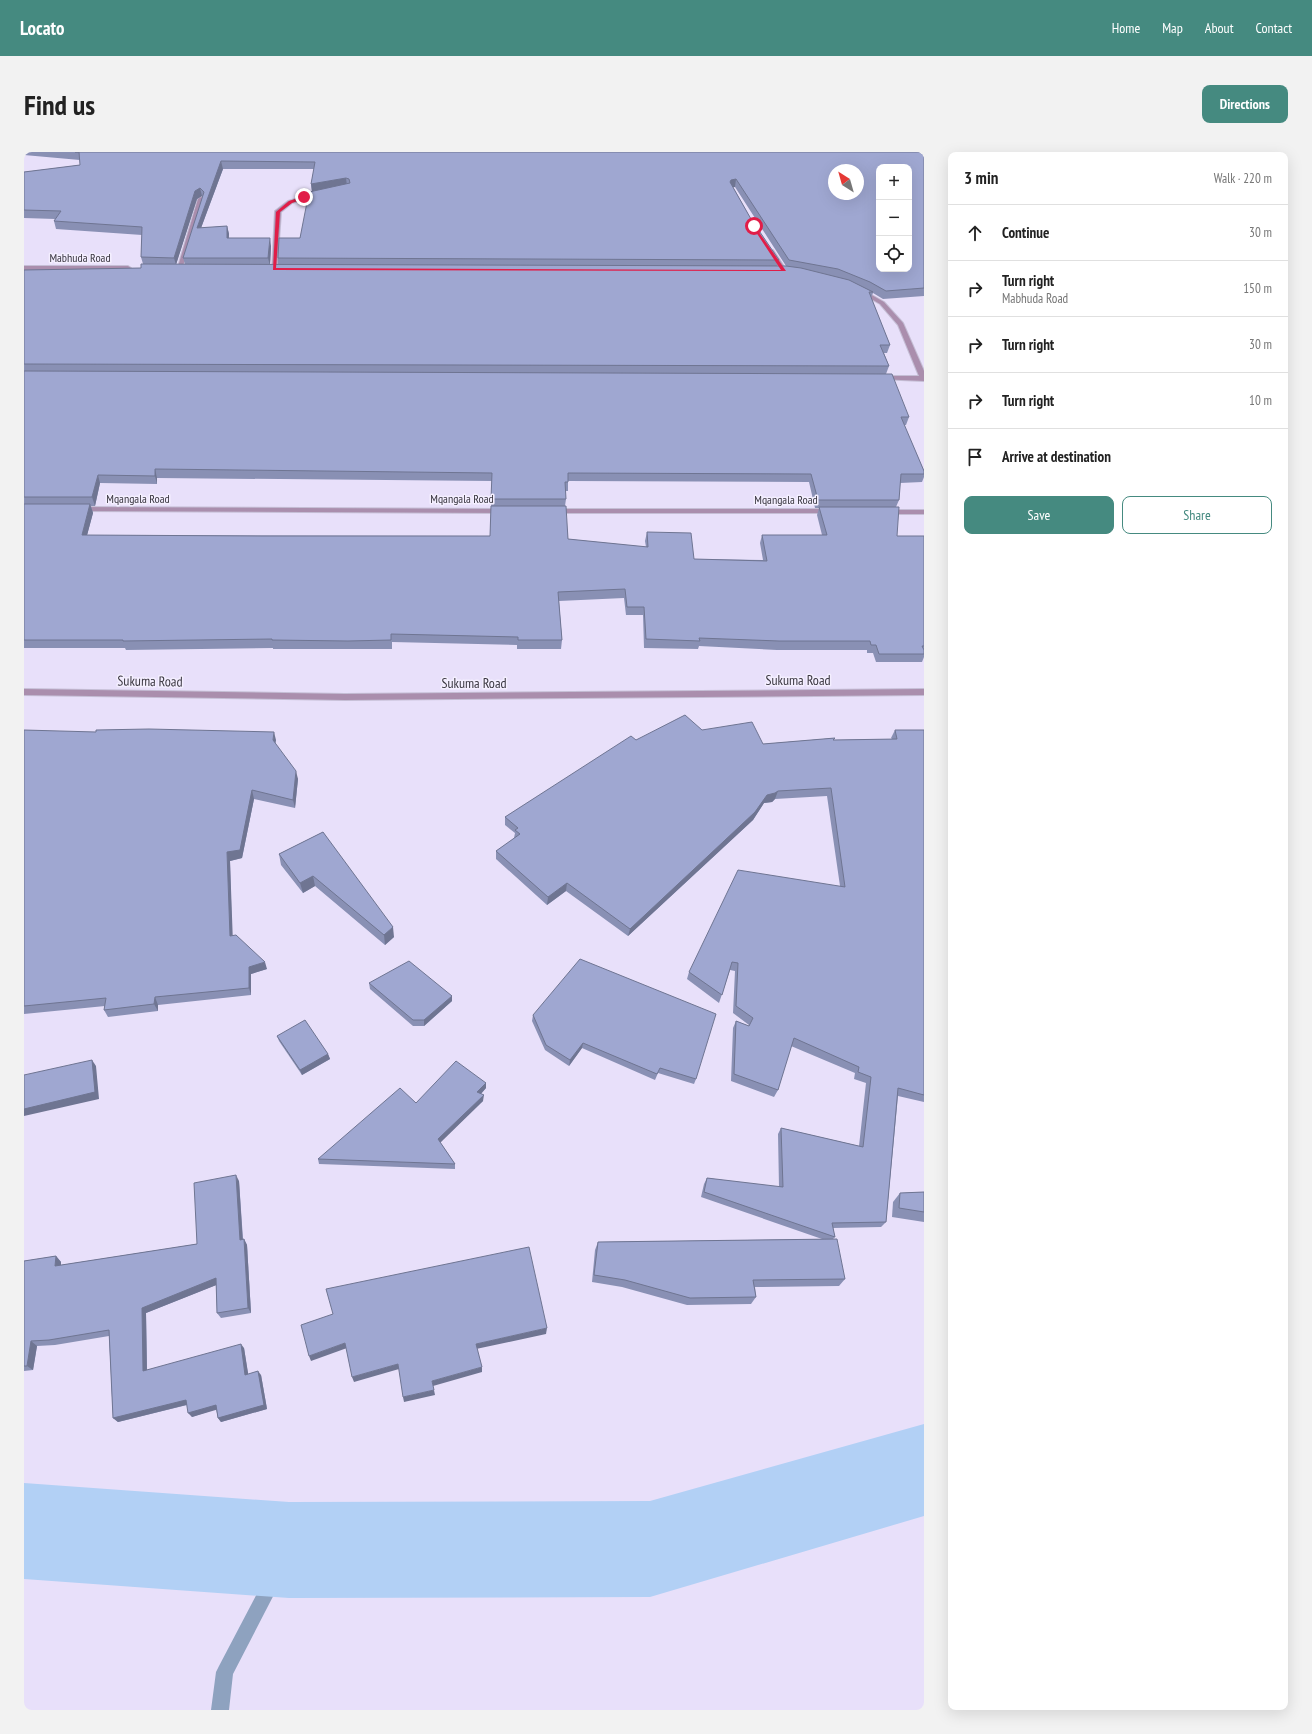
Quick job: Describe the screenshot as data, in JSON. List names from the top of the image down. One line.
{"streets":{"street":["Mabhuda Road","Mqangala Road","Sukuma Road"]},"north":"top left","page":{"header":"Locato","nav":["Home","Map","About","Contact"],"buttons":["Directions",["Save","Share"]],"title":"Find us","heading":["3 min","Walk · 220 m"],"map_buttons":["+","−"],"list":[["Continue","30 m"],["Turn right","Mabhuda Road","150 m"],["Turn right","30 m"],["Turn right","10 m"],"Arrive at destination"]}}
